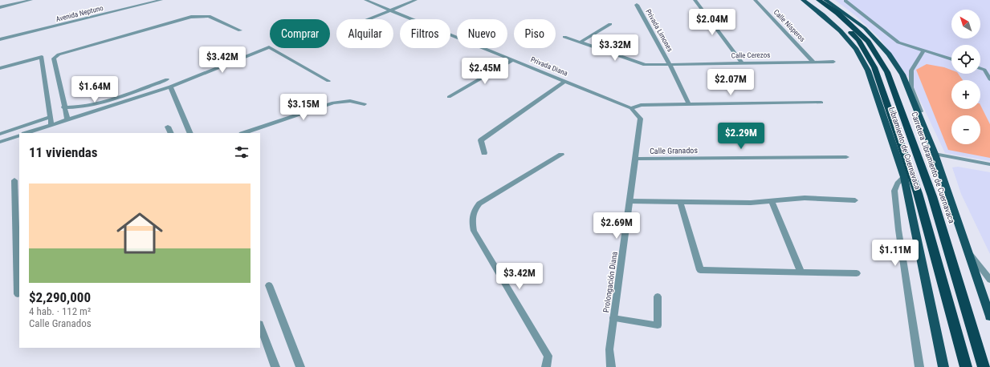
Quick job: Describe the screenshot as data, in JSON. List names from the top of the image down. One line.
{"streets":{"highway":["Carretera Libramiento de Cuernavaca"],"main road":["Libramiento de Cuernavaca"],"street":["Avenida Neptuno","Calle Nísperos","Privada Limones","Calle Cerezos","Privada Diana","Calle Granados","Prolongación Diana"]},"crossings":[["Calle Nísperos","Calle Cerezos"],["Privada Limones","Calle Cerezos"],["Privada Diana","Prolongación Diana"],["Calle Granados","Prolongación Diana"]],"north":"top left","page":{"price":["$2.04M","$3.32M","$3.42M","$2.45M","$2.07M","$1.64M","$3.15M","$2.29M","$2.69M","$1.11M","$3.42M"],"map_buttons":["+","−"],"chip":["Comprar","Alquilar","Filtros","Nuevo","Piso"],"heading":"11 viviendas","list":[{"name":"$2,290,000","note":"4 hab. · 112 m² · Calle Granados"}]}}
